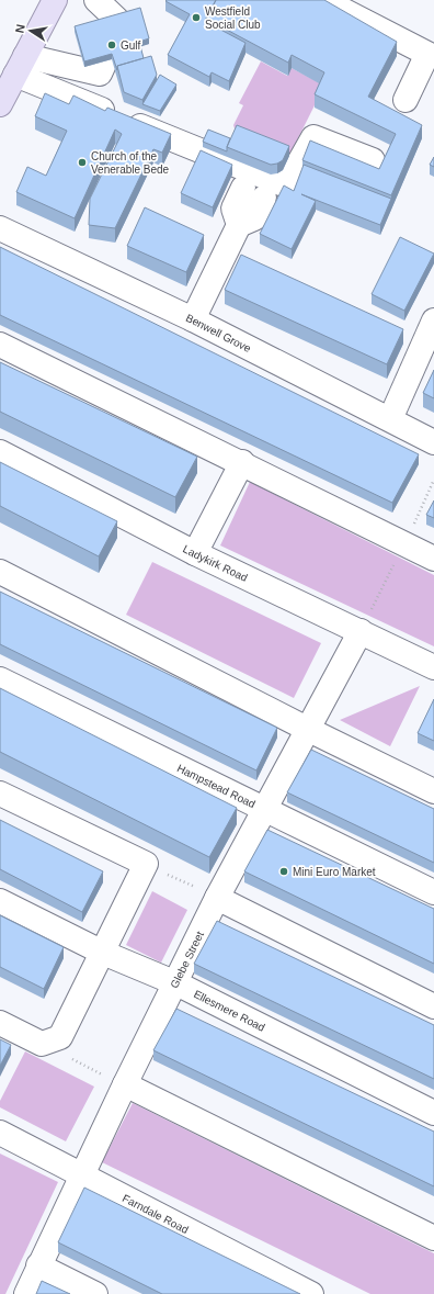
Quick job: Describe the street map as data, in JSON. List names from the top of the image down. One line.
{"streets":{"street":["Benwell Grove","Ladykirk Road","Hampstead Road","Glebe Street","Ellesmere Road","Farndale Road"]},"crossings":[["Ladykirk Road","Glebe Street"],["Hampstead Road","Glebe Street"],["Glebe Street","Ellesmere Road"],["Glebe Street","Farndale Road"]],"places":["Westfield Social Club","Gulf","Church of the Venerable Bede","Mini Euro Market"],"north":"left"}
